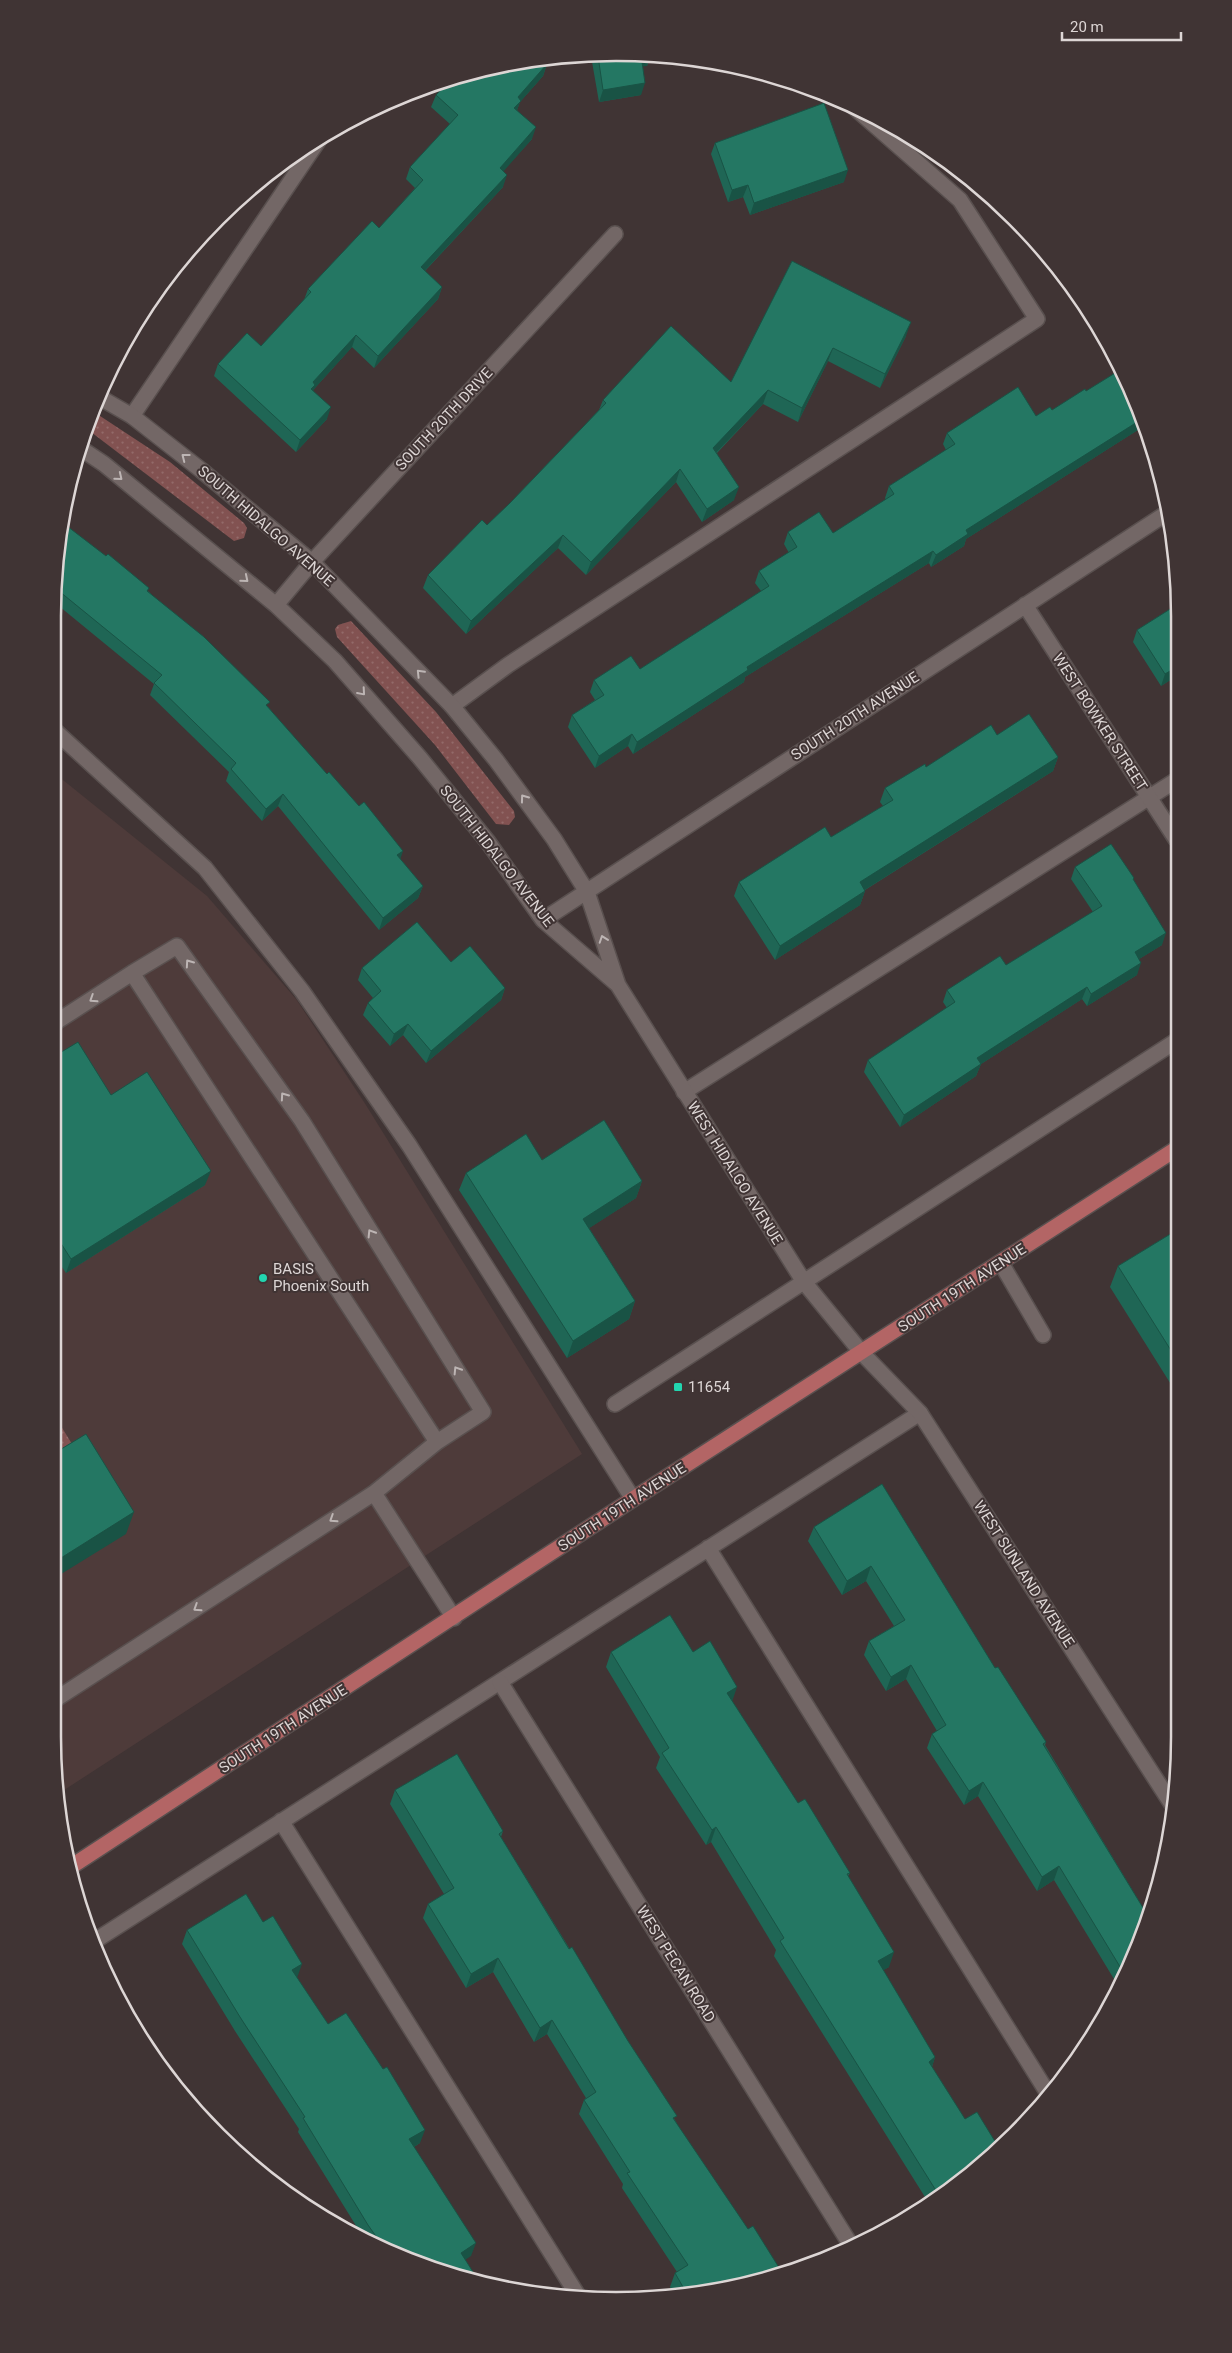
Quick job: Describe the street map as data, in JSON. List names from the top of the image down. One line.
{"streets":{"main road":["SOUTH 19TH AVENUE"],"street":["SOUTH 20TH DRIVE","SOUTH HIDALGO AVENUE","SOUTH 20TH AVENUE","WEST BOWKER STREET","WEST HIDALGO AVENUE","WEST SUNLAND AVENUE","WEST PECAN ROAD"]},"crossings":[["SOUTH 20TH DRIVE","SOUTH HIDALGO AVENUE"],["SOUTH HIDALGO AVENUE","SOUTH 20TH AVENUE"],["SOUTH HIDALGO AVENUE","WEST HIDALGO AVENUE"],["SOUTH 20TH AVENUE","WEST BOWKER STREET"],["WEST HIDALGO AVENUE","SOUTH 19TH AVENUE"],["WEST HIDALGO AVENUE","WEST SUNLAND AVENUE"],["SOUTH 19TH AVENUE","WEST SUNLAND AVENUE"]],"places":{"other":["BASIS Phoenix South"],"transit":["11654"]},"scale_bar":"20 m"}
